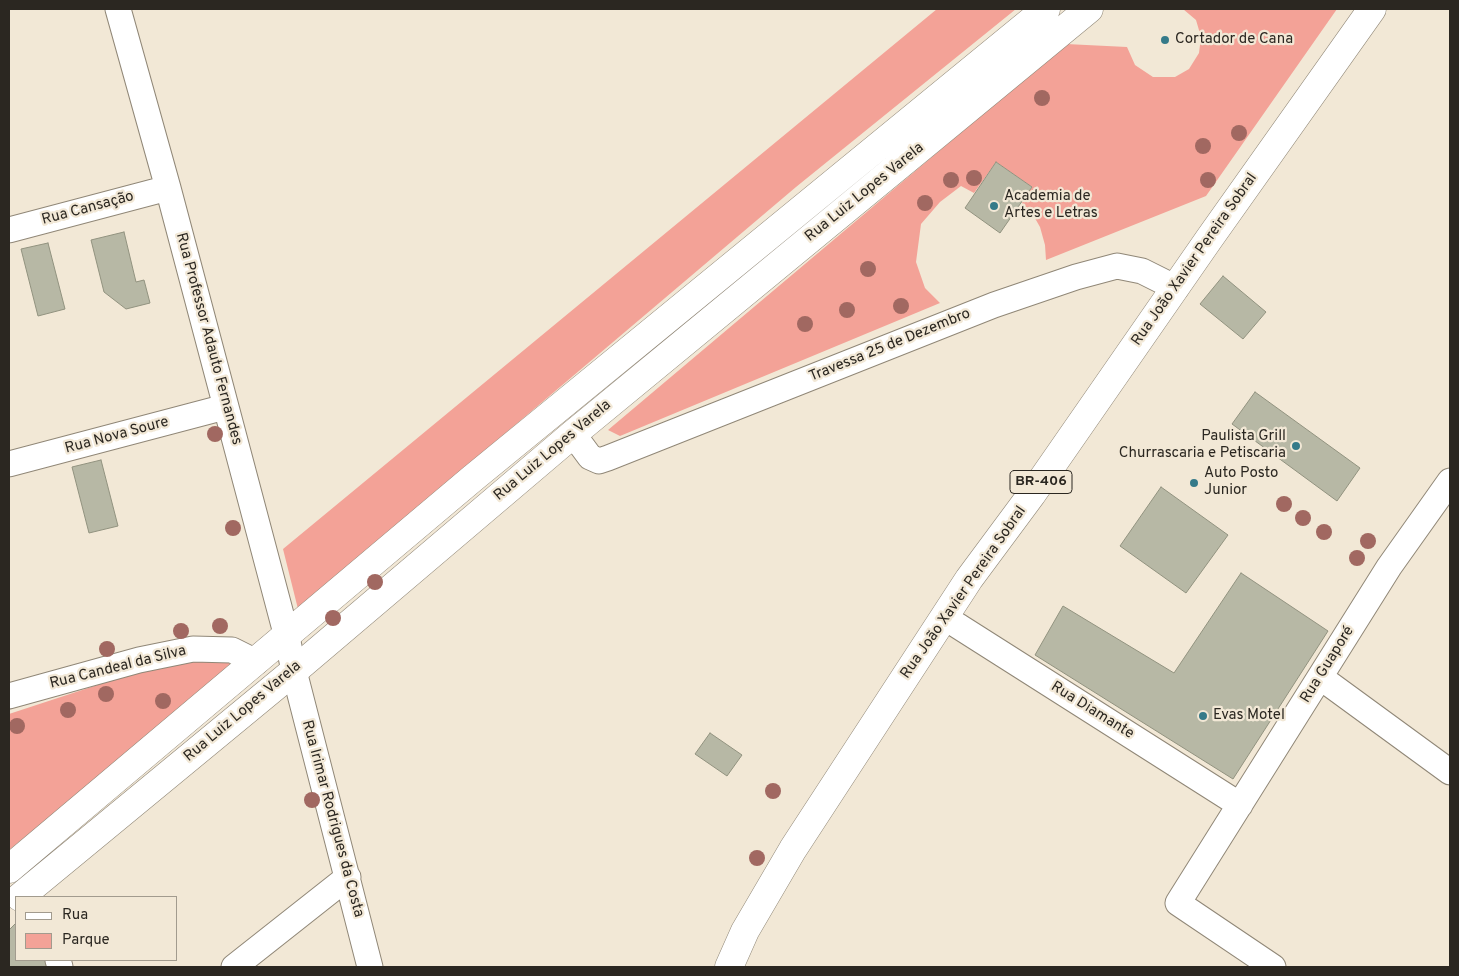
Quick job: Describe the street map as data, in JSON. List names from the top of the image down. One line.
{"streets":{"main road":["Rua Luiz Lopes Varela","Rua João Xavier Pereira Sobral","BR-406"],"street":["Rua Cansação","Rua Professor Adauto Fernandes","Travessa 25 de Dezembro","Rua Nova Soure","Rua Guaporé","Rua Candeal da Silva","Rua Diamante","Rua Irimar Rodrigues da Costa"]},"crossings":[["Rua Luiz Lopes Varela","Rua Professor Adauto Fernandes"],["Rua Luiz Lopes Varela","Travessa 25 de Dezembro"],["Rua Luiz Lopes Varela","Rua Candeal da Silva"],["Rua Luiz Lopes Varela","Rua Irimar Rodrigues da Costa"],["Rua Cansação","Rua Professor Adauto Fernandes"],["Rua João Xavier Pereira Sobral","Travessa 25 de Dezembro"],["Rua João Xavier Pereira Sobral","Rua Diamante"],["Rua Professor Adauto Fernandes","Rua Nova Soure"],["Rua Professor Adauto Fernandes","Rua Irimar Rodrigues da Costa"],["Rua Guaporé","Rua Diamante"]],"places":["Cortador de Cana","Academia de Artes e Letras","Paulista Grill Churrascaria e Petiscaria","Auto Posto Junior","Evas Motel"],"legend":["Rua","Parque"]}
